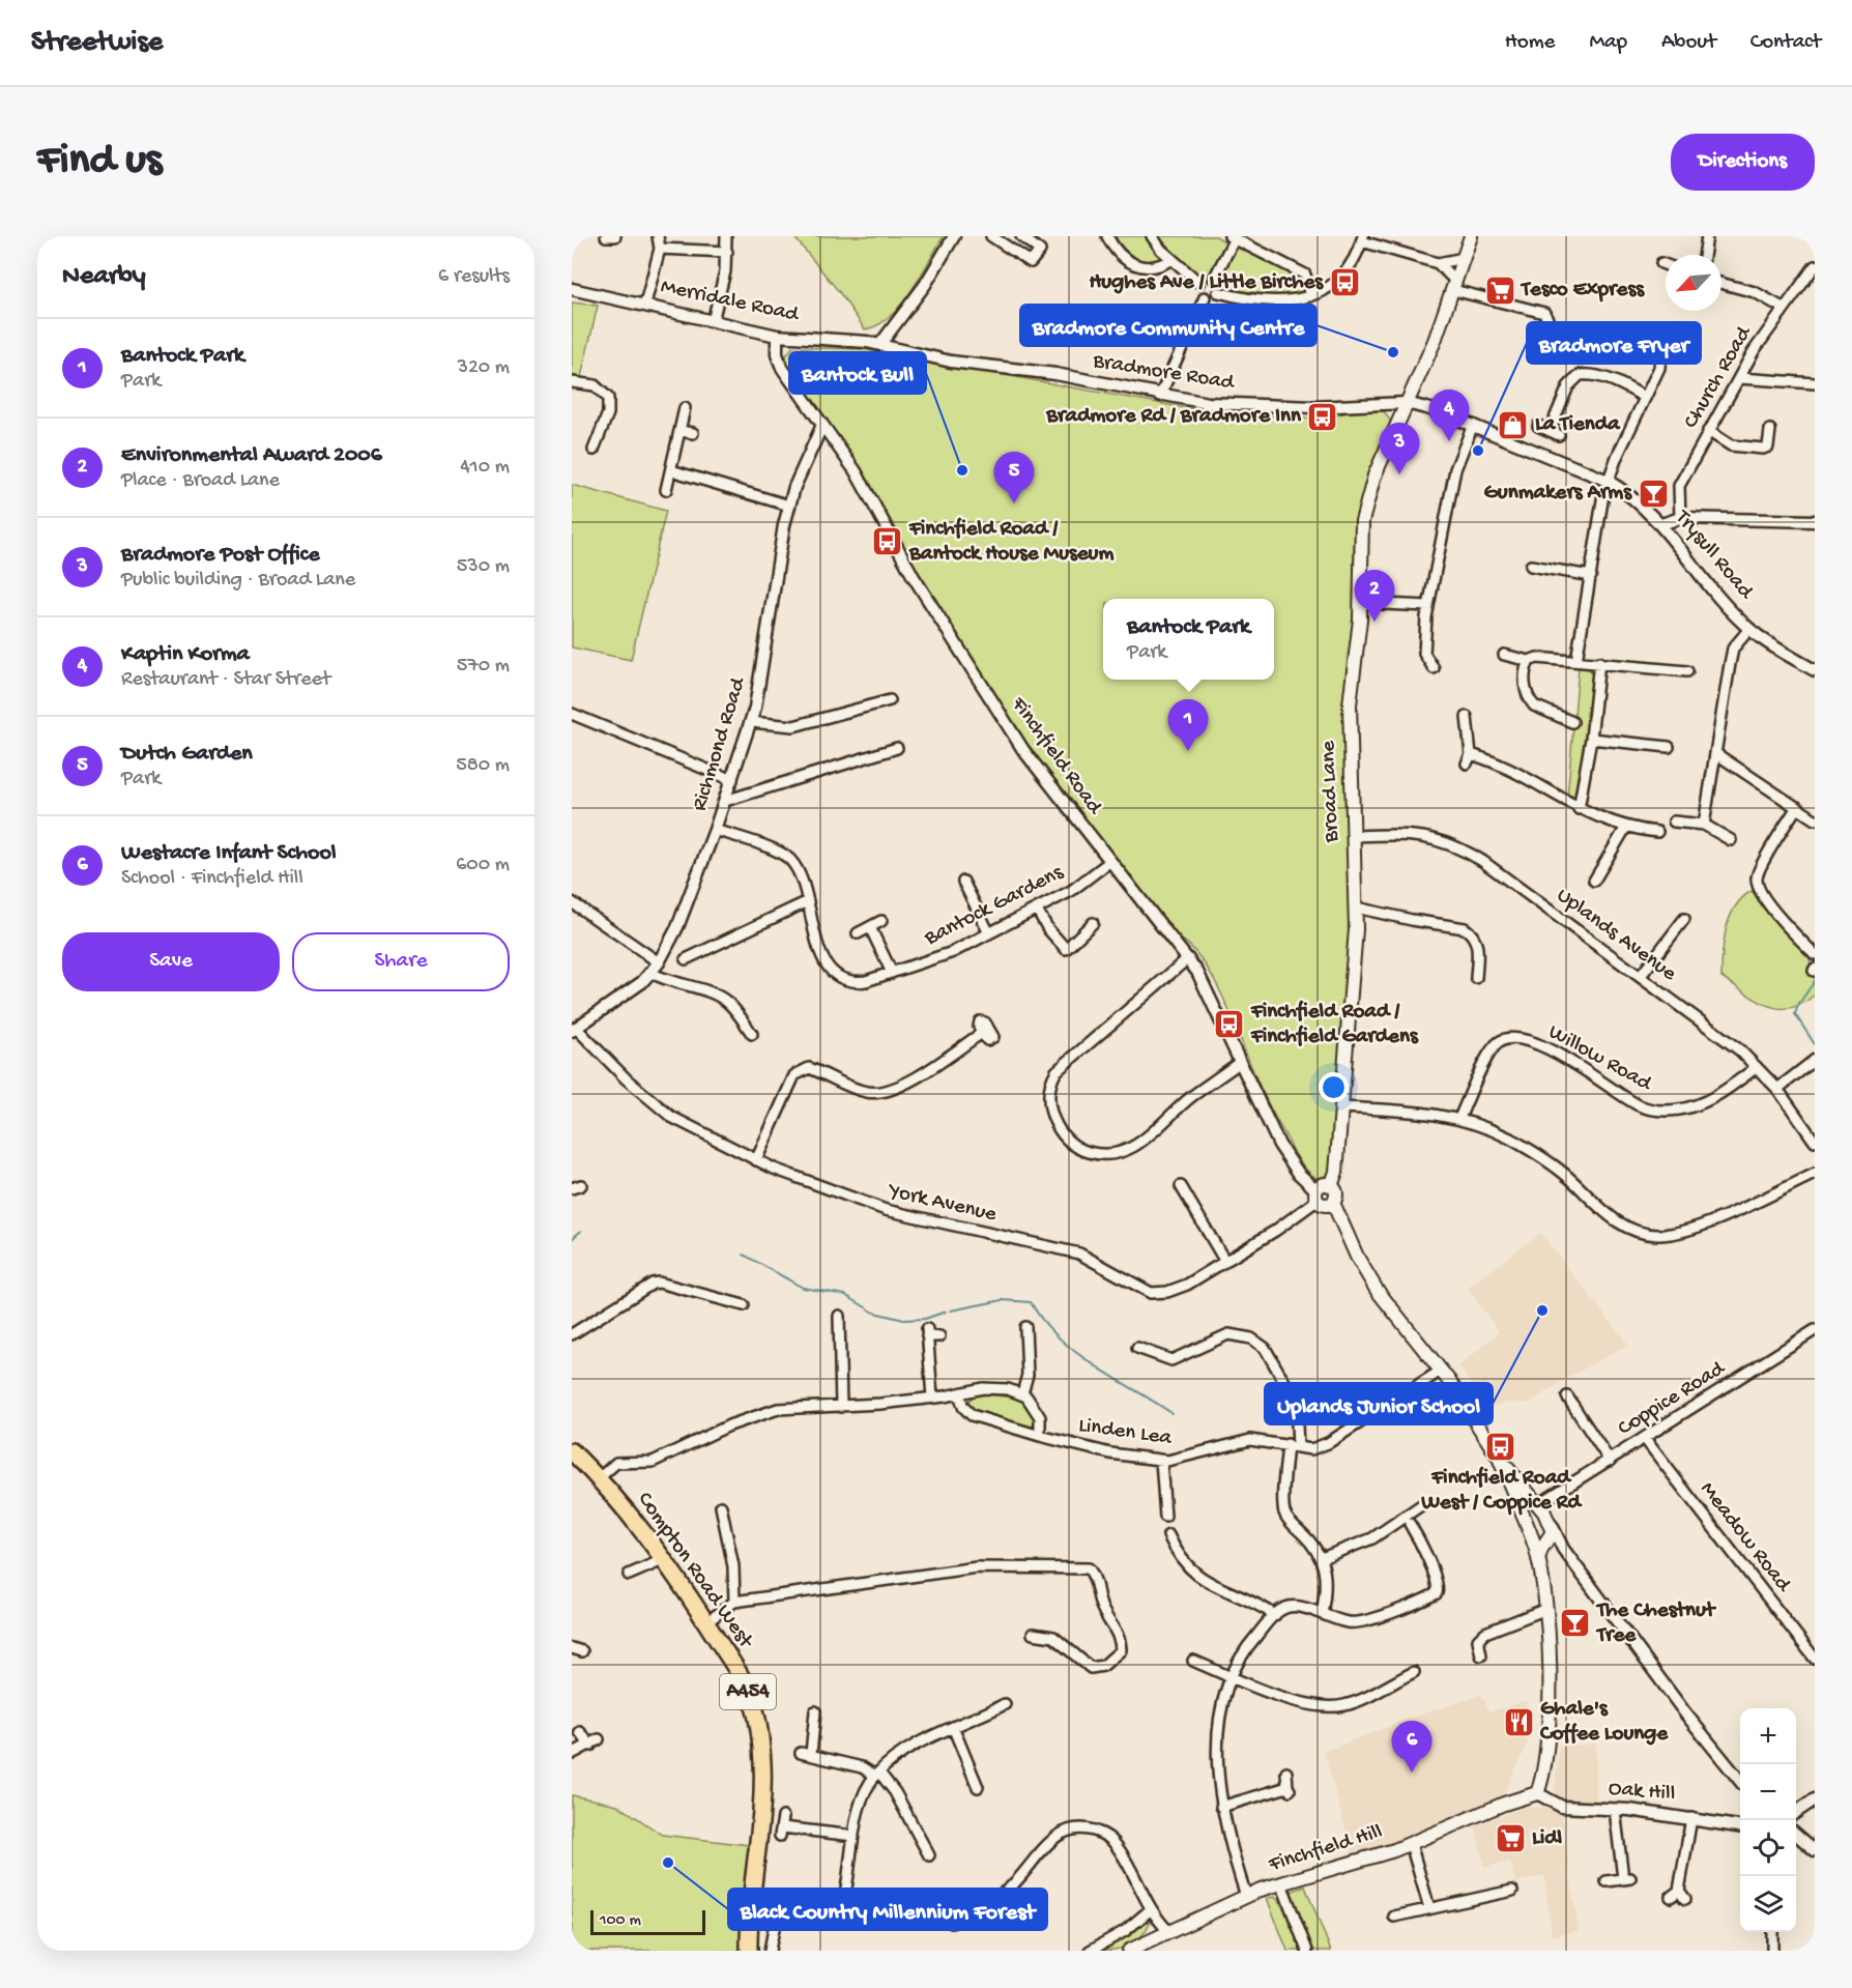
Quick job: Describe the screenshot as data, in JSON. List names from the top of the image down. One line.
{"streets":{"highway":["Compton Road West","A454"],"main road":["Broad Lane","Finchfield Hill"],"street":["Merridale Road","Bradmore Road","Church Road","Trysull Road","Richmond Road","Finchfield Road","Bantock Gardens","Uplands Avenue","Willow Road","York Avenue","Coppice Road","Linden Lea","Meadow Road","Oak Hill"]},"crossings":[["Merridale Road","Bradmore Road"],["Merridale Road","Finchfield Road"],["Bradmore Road","Trysull Road"],["Bradmore Road","Broad Lane"],["Trysull Road","Broad Lane"],["Richmond Road","Finchfield Road"],["Richmond Road","Bantock Gardens"],["Richmond Road","York Avenue"],["Finchfield Road","Broad Lane"],["Finchfield Road","Bantock Gardens"],["Finchfield Road","York Avenue"],["Broad Lane","Uplands Avenue"],["Broad Lane","York Avenue"],["Uplands Avenue","Willow Road"],["Coppice Road","Meadow Road"],["Oak Hill","Finchfield Hill"]],"places":{"bus stop":["Hughes Ave / Little Birches","Bradmore Rd / Bradmore Inn","Finchfield Road / Bantock House Museum","Finchfield Road / Finchfield Gardens","Finchfield Road West / Coppice Rd"],"supermarket":["Tesco Express","Lidl"],"other":["Bradmore Community Centre","Bradmore Fryer","Bantock Bull","Uplands Junior School","Black Country Millennium Forest"],"shop":["La Tienda"],"bar":["Gunmakers Arms","The Chestnut Tree"],"restaurant":["Ghale's Coffee Lounge"]},"scale_bar":"100 m","north":"bottom left","page":{"header":"Streetwise","nav":["Home","Map","About","Contact"],"buttons":["Directions",["Save","Share"]],"title":"Find us","heading":["Nearby","6 results"],"list":[{"mark":"1","name":"Bantock Park","note":"Park","value":"320 m"},{"mark":"2","name":"Environmental Award 2006","note":"Place · Broad Lane","value":"410 m"},{"mark":"3","name":"Bradmore Post Office","note":"Public building · Broad Lane","value":"530 m"},{"mark":"4","name":"Kaptin Korma","note":"Restaurant · Star Street","value":"570 m"},{"mark":"5","name":"Dutch Garden","note":"Park","value":"580 m"},{"mark":"6","name":"Westacre Infant School","note":"School · Finchfield Hill","value":"600 m"}],"pins":["4","3","5","2","1","6"],"popup":["Bantock Park","Park"],"map_buttons":["+","−"],"scale":"100 m"}}
